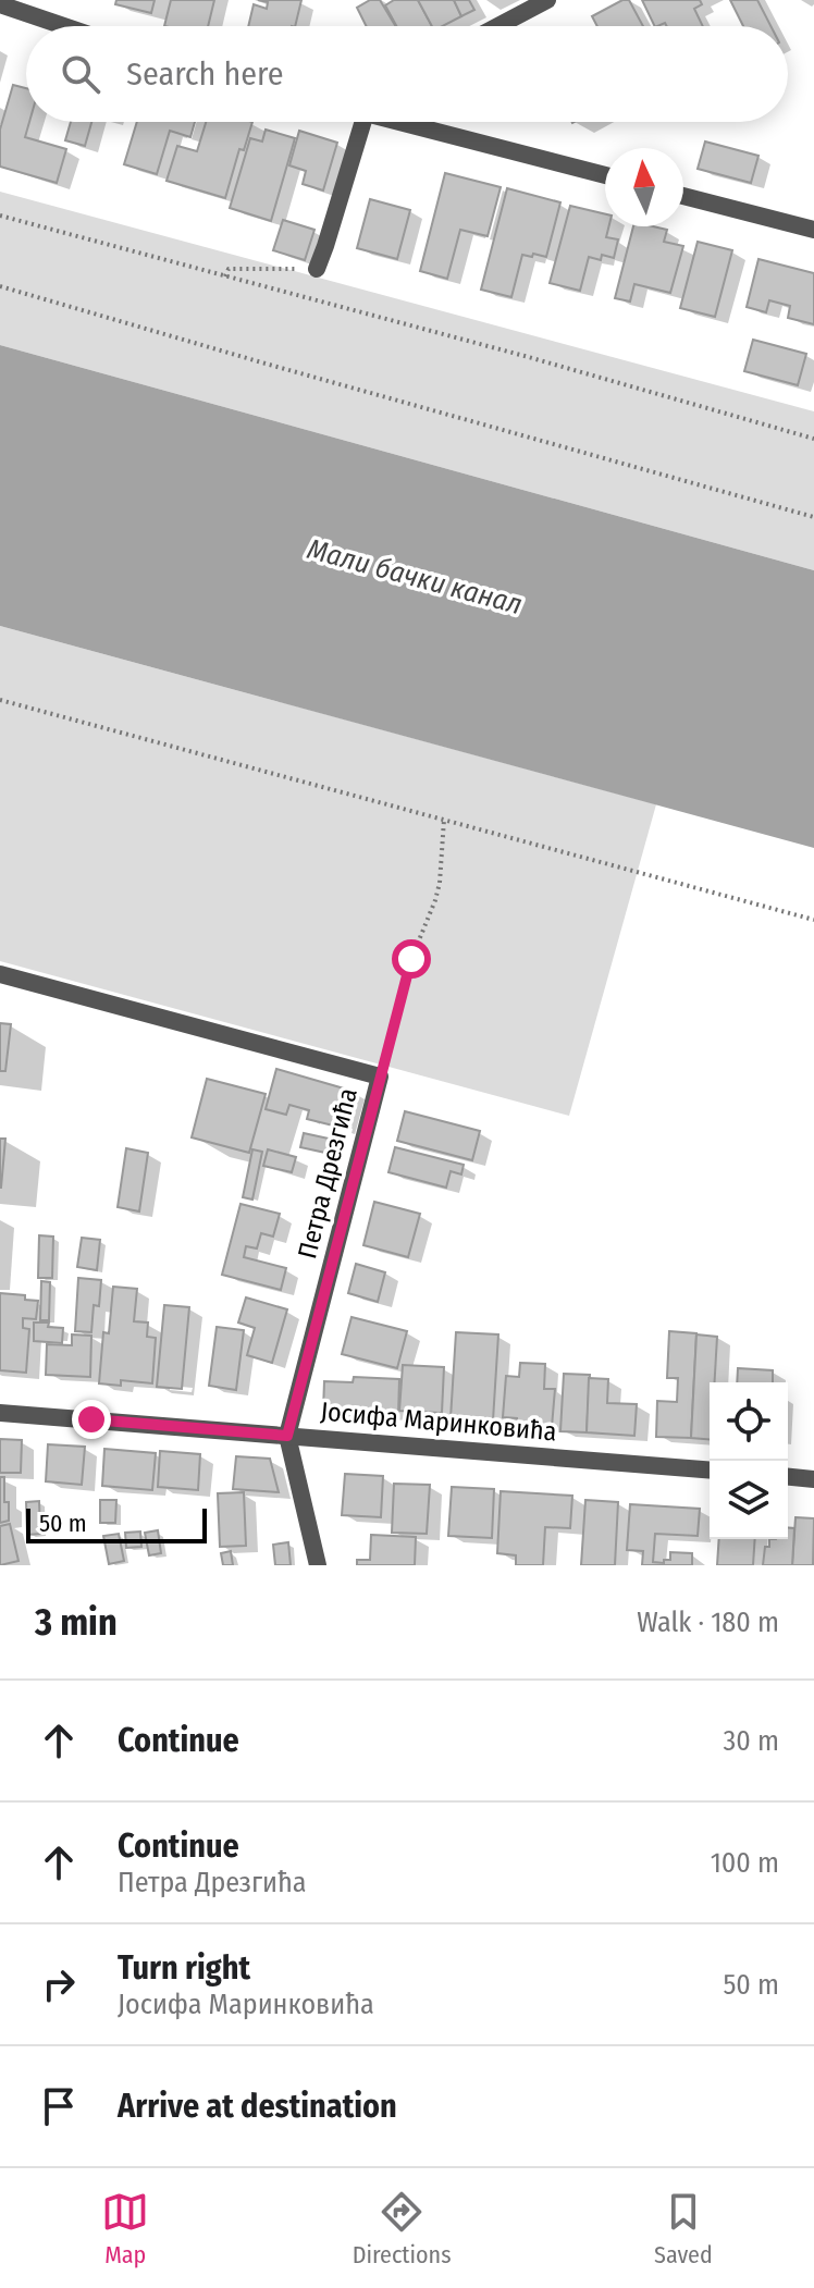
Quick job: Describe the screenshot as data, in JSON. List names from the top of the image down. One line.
{"streets":{"street":["Петра Дрезгића","Јосифа Маринковића"]},"crossings":[["Петра Дрезгића","Јосифа Маринковића"]],"water":["Мали бачки канал"],"scale_bar":"50 m","north":"top","page":{"search":"Search here","scale":"50 m","heading":["3 min","Walk · 180 m"],"list":[["Continue","30 m"],["Continue","Петра Дрезгића","100 m"],["Turn right","Јосифа Маринковића","50 m"],"Arrive at destination"],"nav":["Map","Directions","Saved"]}}
